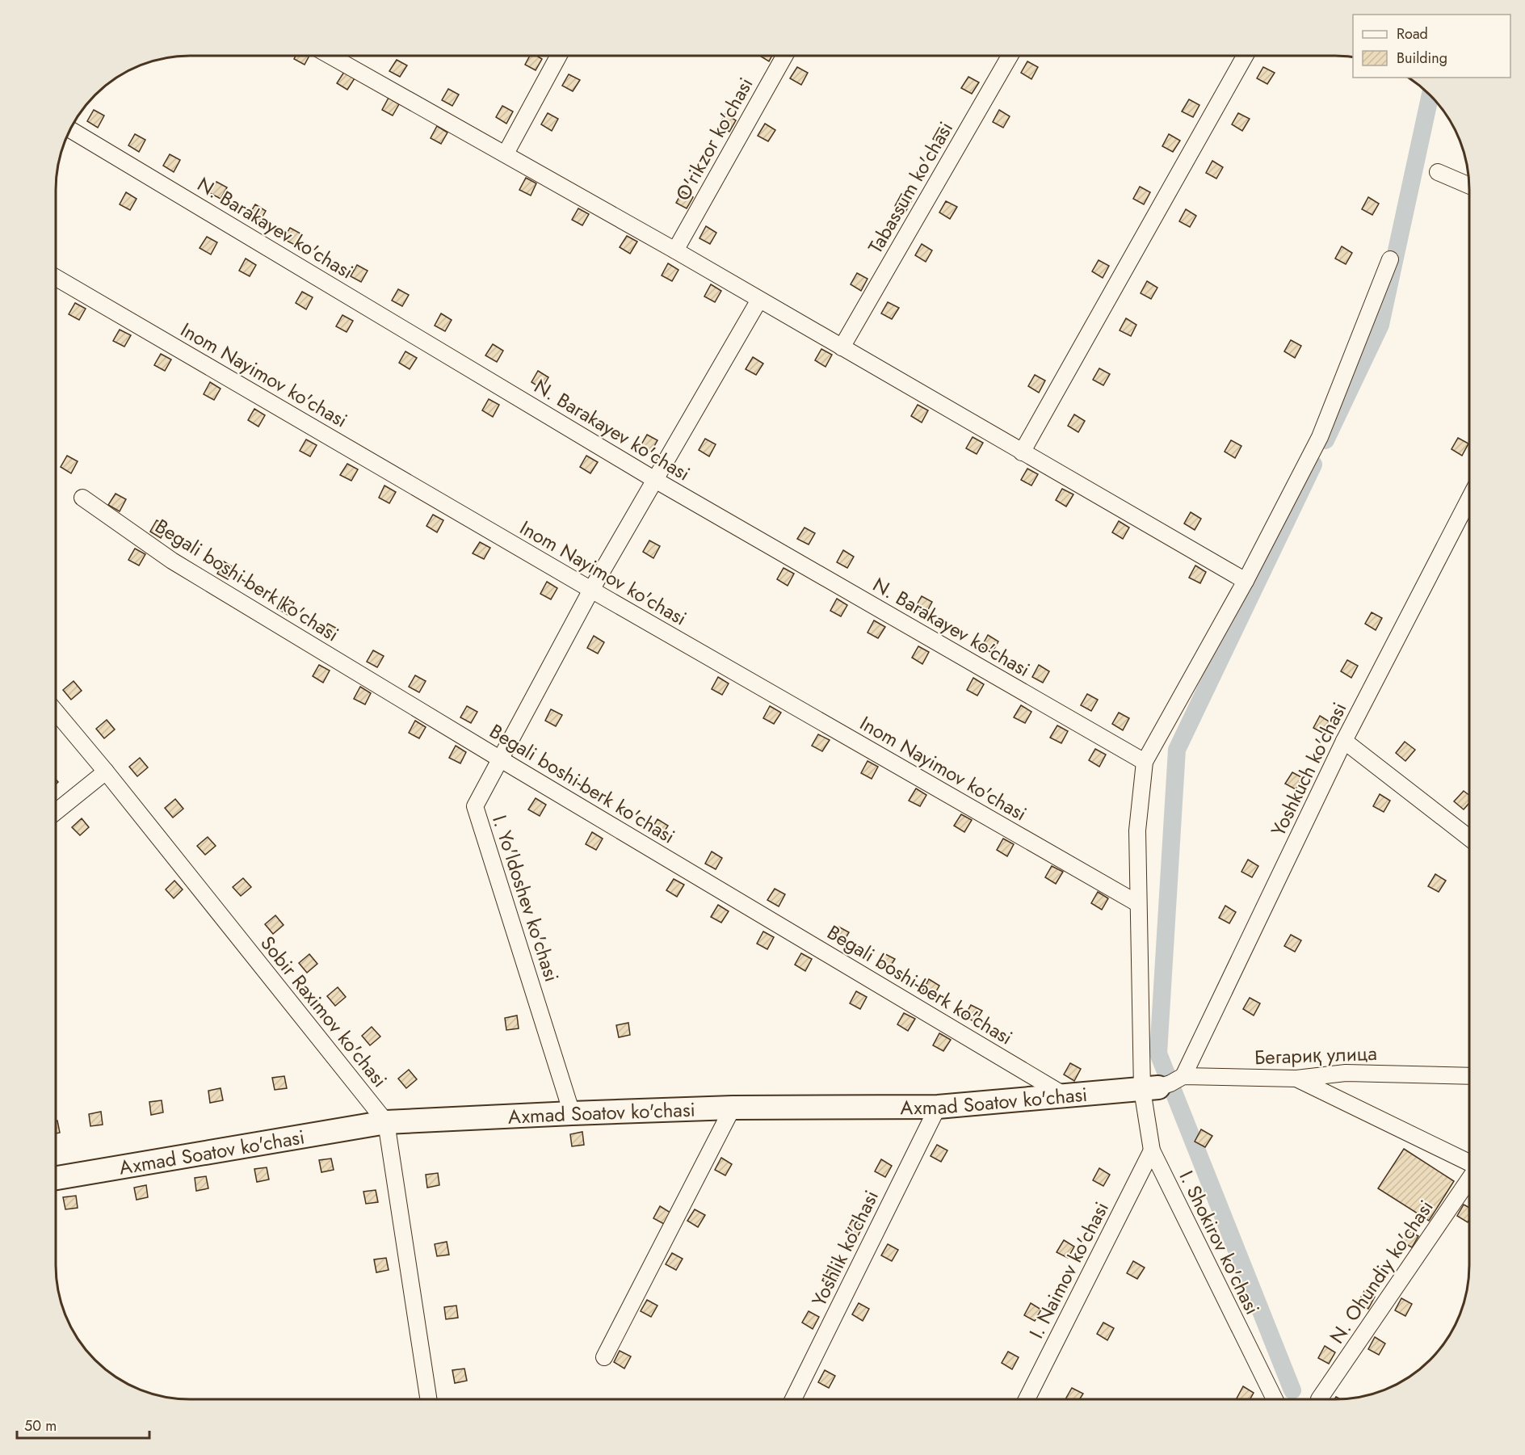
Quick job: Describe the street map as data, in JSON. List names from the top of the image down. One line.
{"streets":{"street":["O'rikzor ko'chasi","Tabassum ko'chasi","N. Barakayev ko'chasi","Inom Nayimov ko'chasi","Begali boshi-berk ko'chasi","Yoshkuch ko'chasi","I. Yo'ldoshev ko'chasi","Sobir Raximov ko'chasi","Бегариқ улица","Axmad Soatov ko'chasi","I. Shokirov ko'chasi","Yoshlik ko'chasi","I. Naimov ko'chasi","N. Ohundiy ko'chasi"]},"crossings":[["N. Barakayev ko'chasi","I. Yo'ldoshev ko'chasi"],["N. Barakayev ko'chasi","I. Shokirov ko'chasi"],["Inom Nayimov ko'chasi","I. Yo'ldoshev ko'chasi"],["Inom Nayimov ko'chasi","I. Shokirov ko'chasi"],["Begali boshi-berk ko'chasi","I. Yo'ldoshev ko'chasi"],["Begali boshi-berk ko'chasi","Axmad Soatov ko'chasi"],["Yoshkuch ko'chasi","Бегариқ улица"],["Yoshkuch ko'chasi","Axmad Soatov ko'chasi"],["Yoshkuch ko'chasi","I. Shokirov ko'chasi"],["I. Yo'ldoshev ko'chasi","Axmad Soatov ko'chasi"],["Sobir Raximov ko'chasi","Axmad Soatov ko'chasi"],["Бегариқ улица","Axmad Soatov ko'chasi"],["Бегариқ улица","I. Shokirov ko'chasi"],["Axmad Soatov ko'chasi","I. Shokirov ko'chasi"],["Axmad Soatov ko'chasi","Yoshlik ko'chasi"],["I. Shokirov ko'chasi","I. Naimov ko'chasi"]],"legend":["Road","Building"],"scale_bar":"50 m"}
